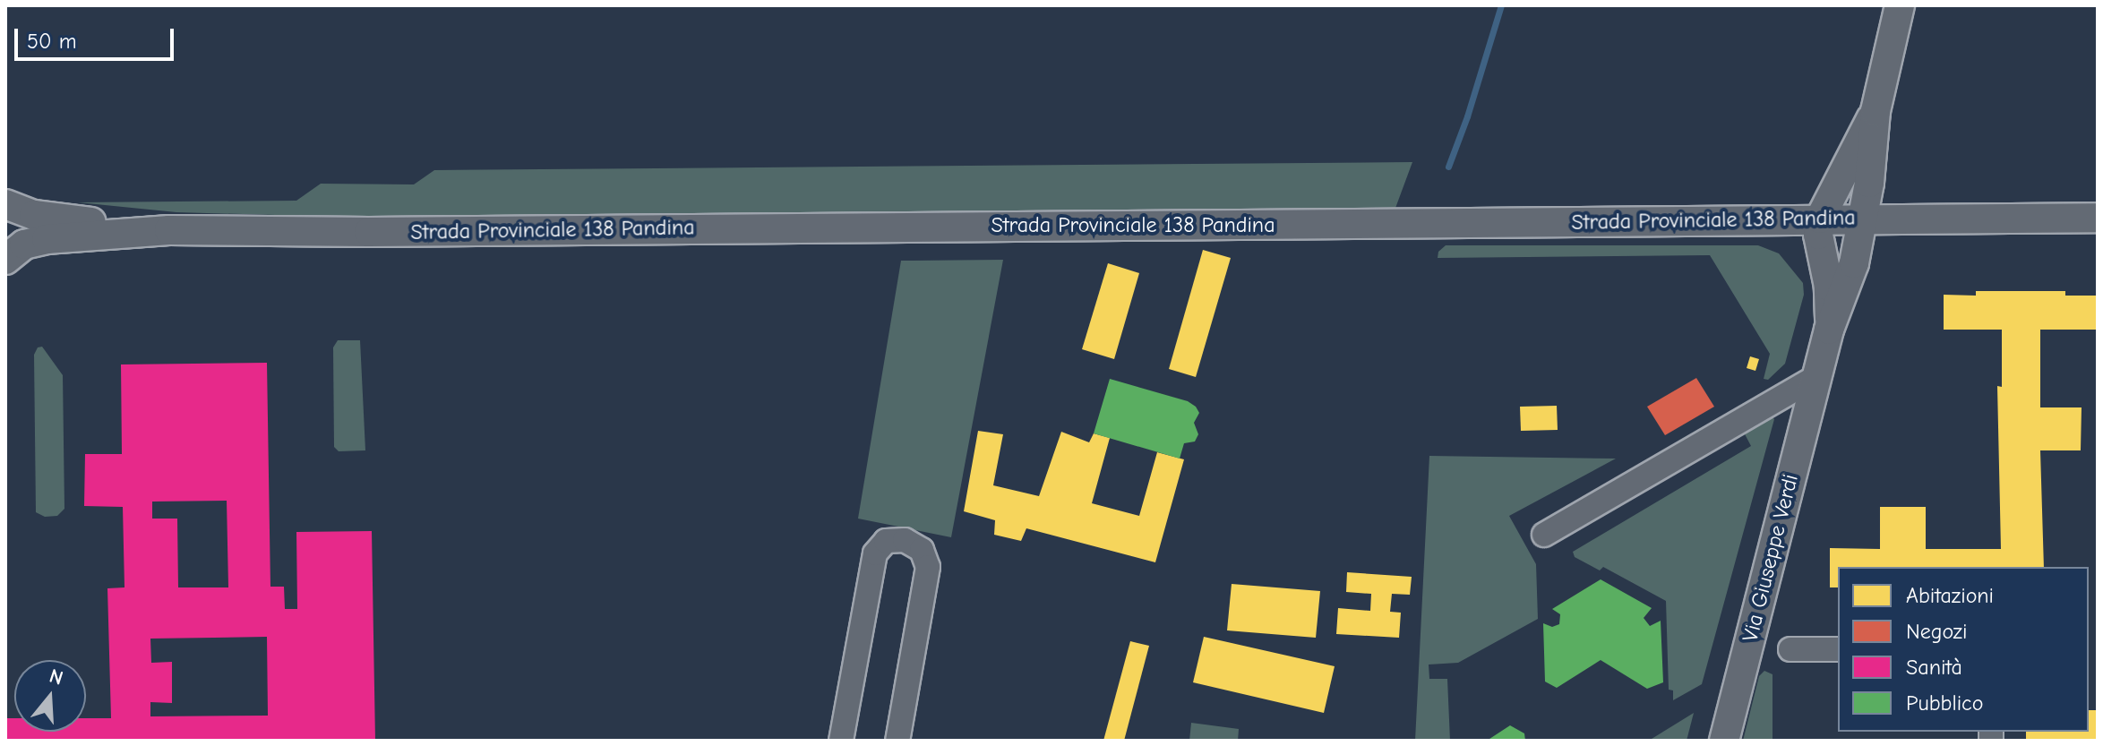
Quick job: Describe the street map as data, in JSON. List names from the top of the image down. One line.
{"streets":{"street":["Strada Provinciale 138 Pandina","Via Giuseppe Verdi"]},"legend":["Abitazioni","Negozi","Sanità","Pubblico"],"scale_bar":"50 m","north":"top"}
